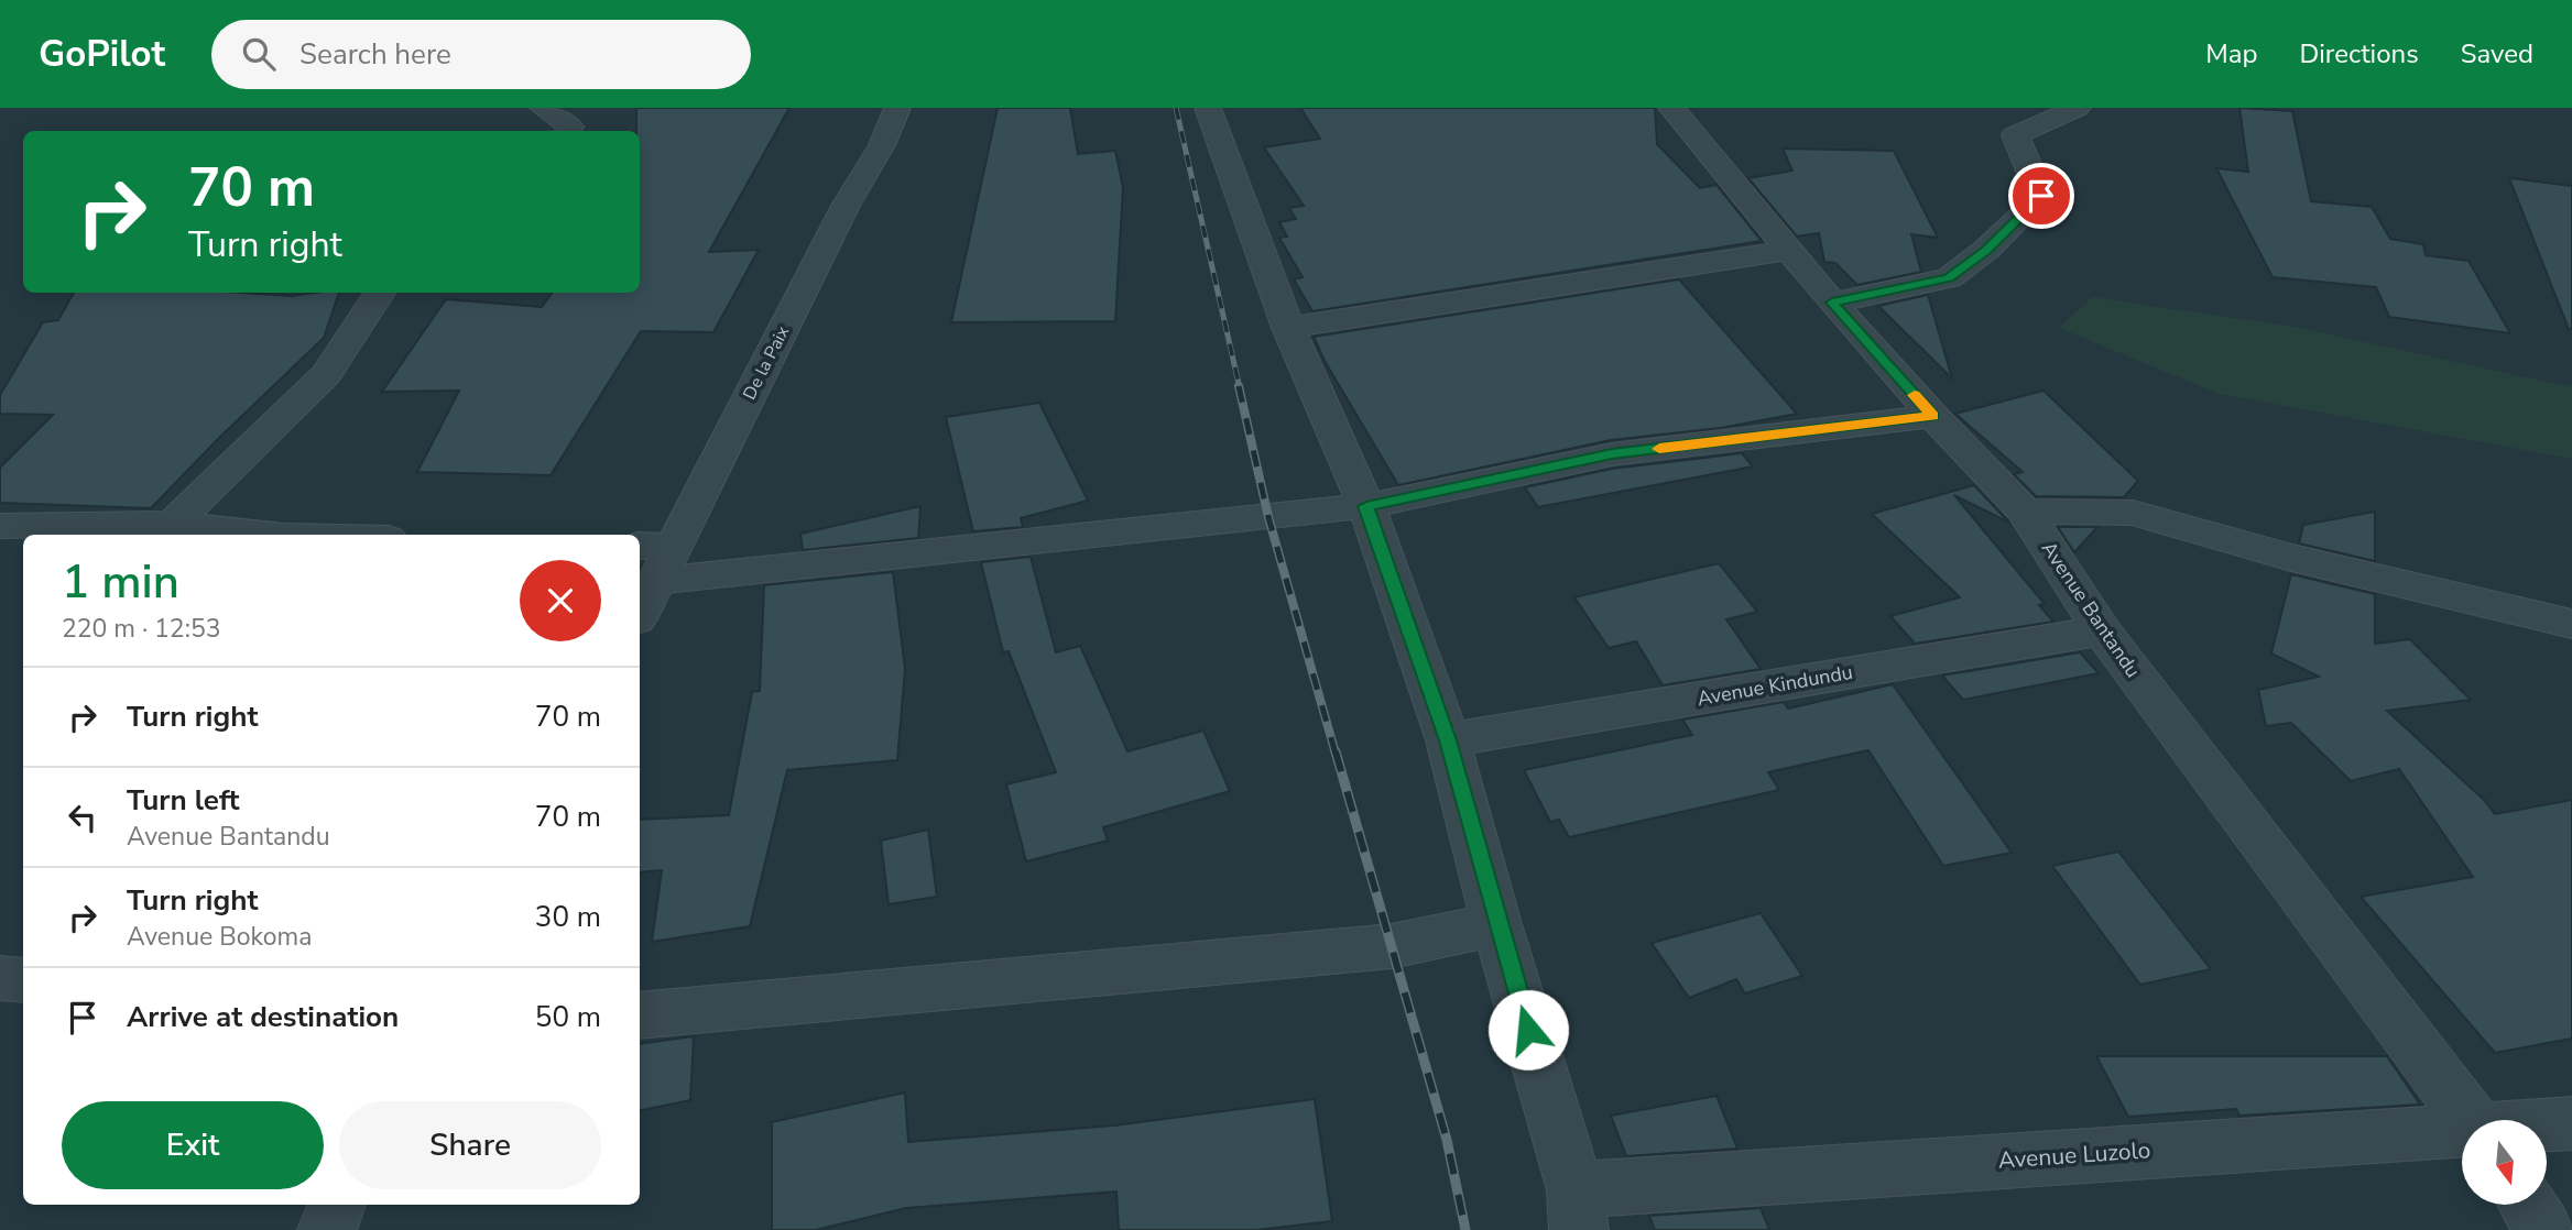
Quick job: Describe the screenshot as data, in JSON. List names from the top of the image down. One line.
{"streets":{"street":["De la Paix","Avenue Bantandu","Avenue Kindundu","Avenue Luzolo"]},"crossings":[["Avenue Bantandu","Avenue Kindundu"]],"north":"bottom","page":{"header":"GoPilot","search":"Search here","nav":["Map","Directions","Saved"],"turn":["70 m","Turn right"],"heading":["1 min","220 m · 12:53"],"list":[{"name":"Turn right","value":"70 m"},{"name":"Turn left","note":"Avenue Bantandu","value":"70 m"},{"name":"Turn right","note":"Avenue Bokoma","value":"30 m"},{"name":"Arrive at destination","value":"50 m"}],"buttons":["Exit","Share"]}}
